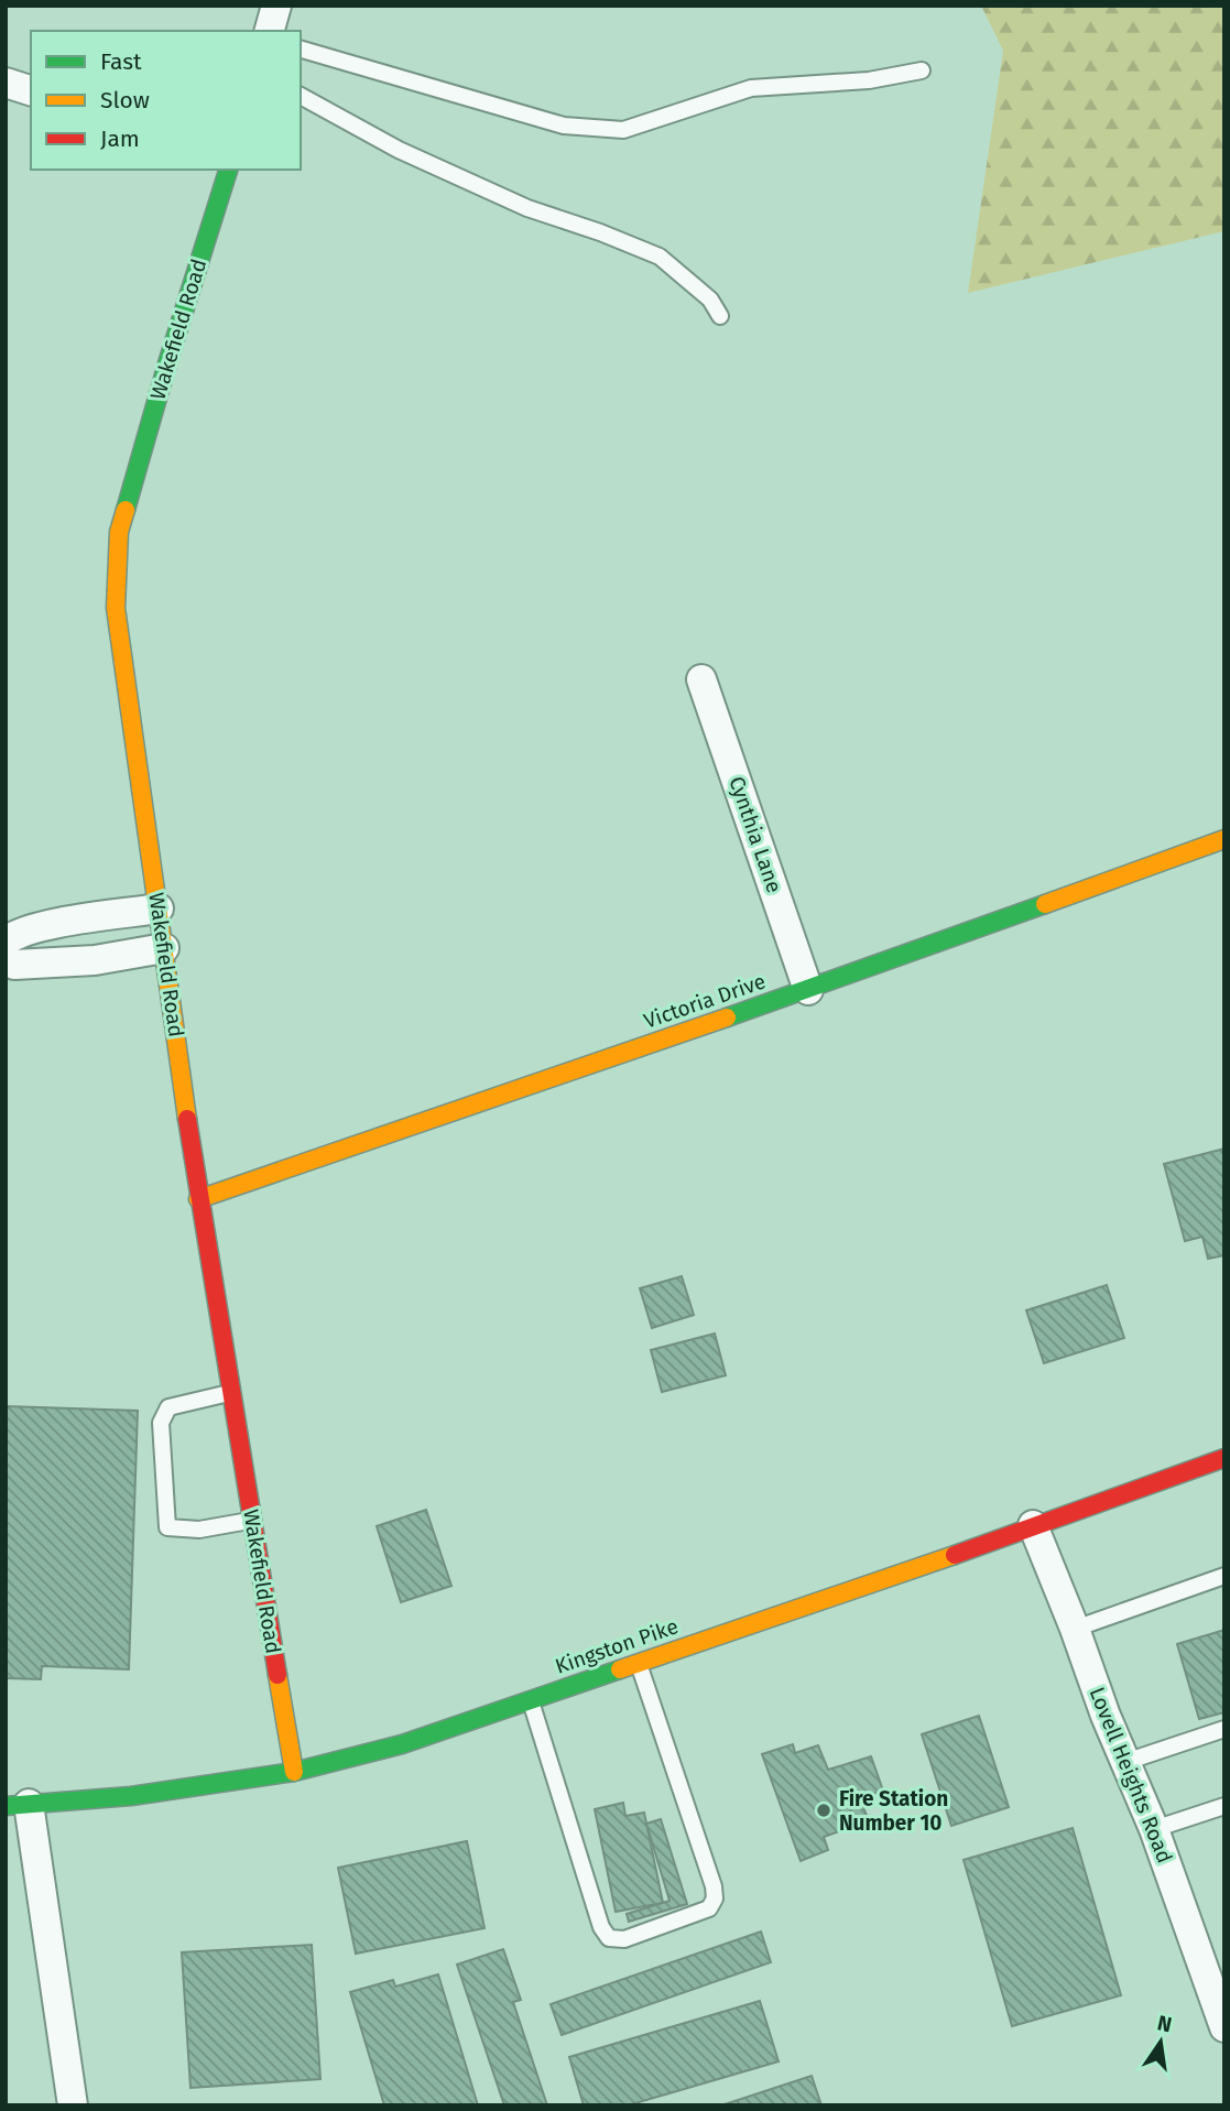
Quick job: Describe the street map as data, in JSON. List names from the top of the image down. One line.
{"streets":{"street":["Wakefield Road","Cynthia Lane","Victoria Drive","Kingston Pike","Lovell Heights Road"]},"crossings":[["Wakefield Road","Victoria Drive"],["Wakefield Road","Kingston Pike"],["Cynthia Lane","Victoria Drive"],["Kingston Pike","Lovell Heights Road"]],"places":["Fire Station Number 10"],"legend":["Fast","Slow","Jam"],"north":"top"}
